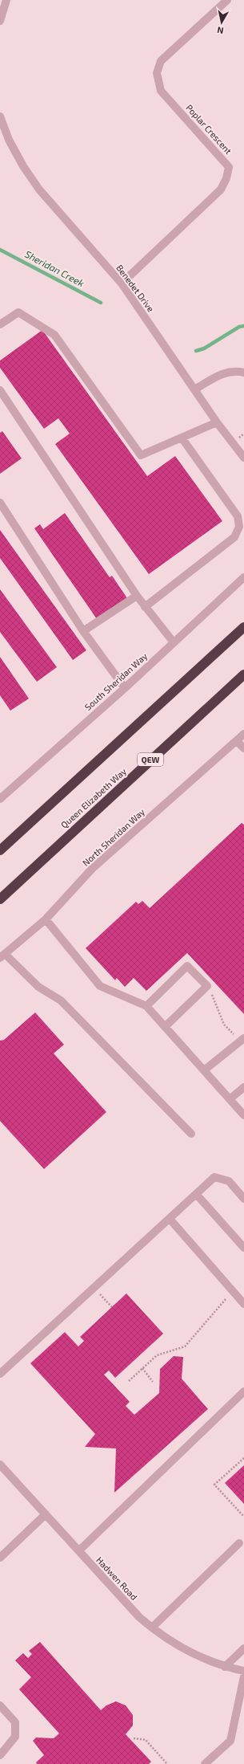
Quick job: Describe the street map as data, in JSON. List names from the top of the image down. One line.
{"streets":{"highway":["QEW","Queen Elizabeth Way"],"street":["Poplar Crescent","Benedet Drive","South Sheridan Way","North Sheridan Way","Hadwen Road"]},"crossings":[["Poplar Crescent","Benedet Drive"]],"water":["Sheridan Creek"],"north":"bottom"}
